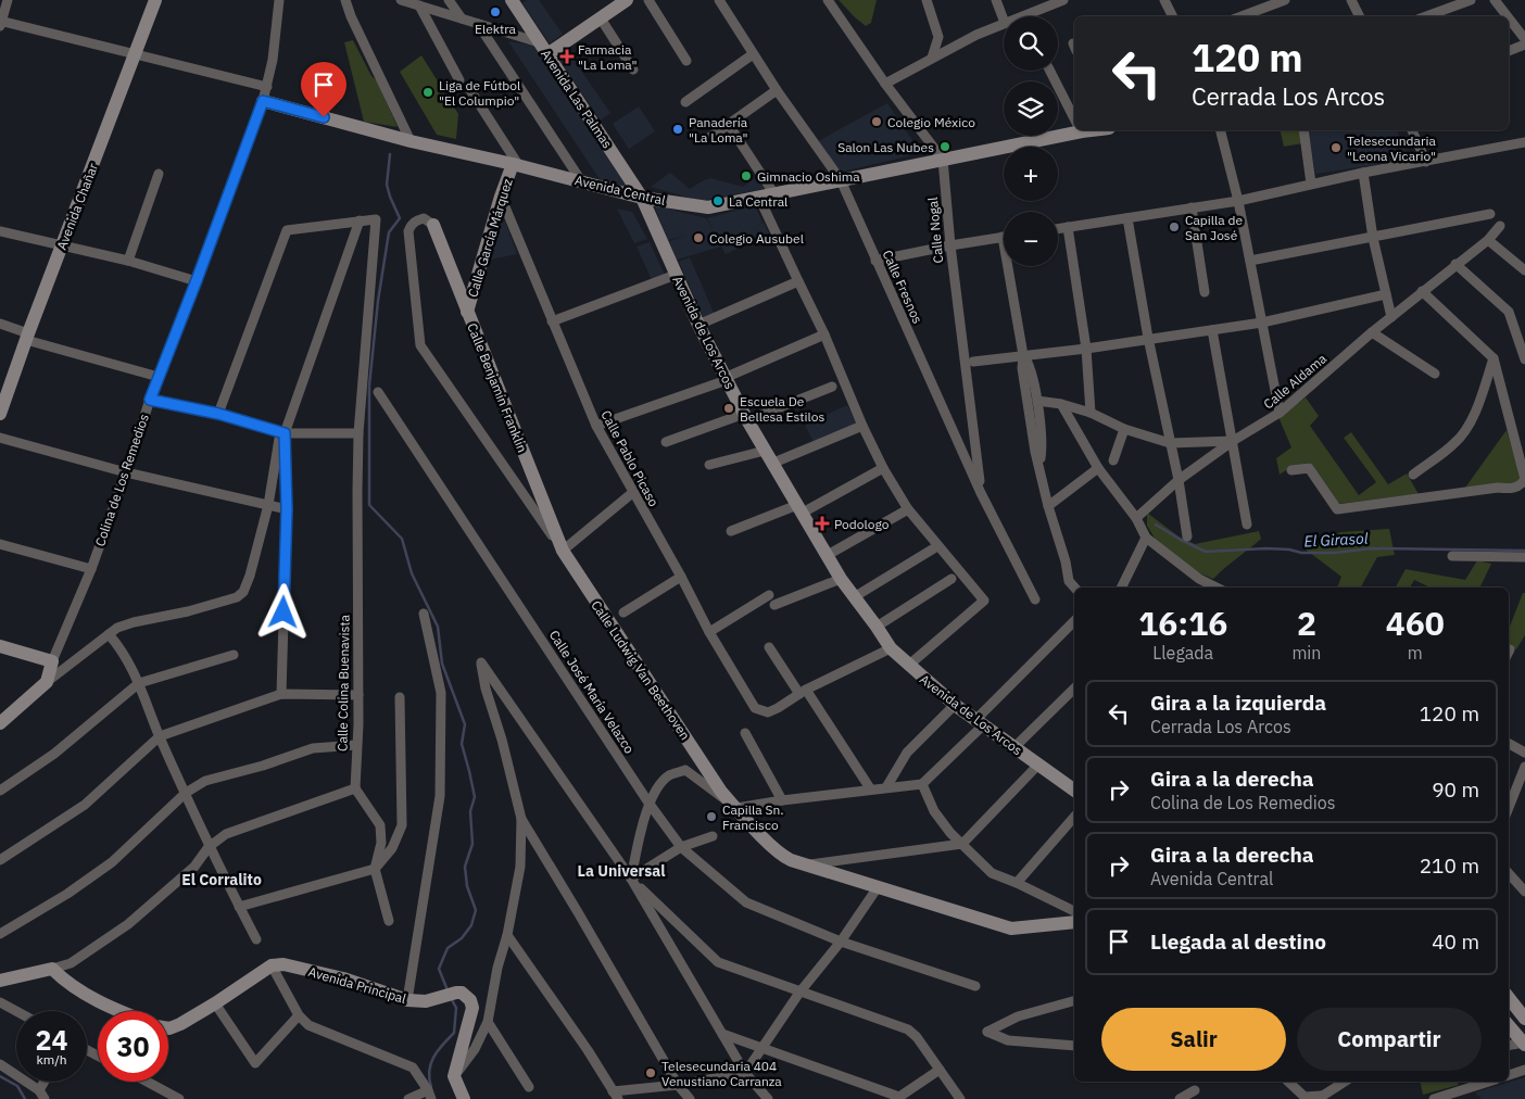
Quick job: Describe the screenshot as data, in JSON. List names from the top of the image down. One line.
{"streets":{"street":["Avenida Las Palmas","Avenida Central","Avenida Chañar","Calle Nogal","Calle García Márquez","Calle Fresnos","Avenida de Los Arcos","Calle Aldama","Calle Benjamín Franklin","Calle Pablo Picaso","Colina de Los Remedios","Calle Ludwig Van Beethoven","Calle Colina Buenavista","Calle José María Velazco","Avenida Principal"]},"crossings":[["Avenida Las Palmas","Avenida Central"],["Avenida Las Palmas","Avenida de Los Arcos"],["Avenida Central","Calle Nogal"],["Avenida Central","Calle García Márquez"],["Avenida Central","Calle Fresnos"],["Avenida Central","Avenida de Los Arcos"],["Avenida Central","Colina de Los Remedios"],["Calle Nogal","Calle Fresnos"],["Calle García Márquez","Calle Benjamín Franklin"],["Calle García Márquez","Calle Pablo Picaso"],["Calle Benjamín Franklin","Calle Ludwig Van Beethoven"]],"districts":["La Universal","El Corralito"],"water":["El Girasol"],"places":{"other":["Elektra","Liga de Fútbol \"El Columpio\"","Colegio México","Panadería \"La Loma\"","Salon Las Nubes","Telesecundaria \"Leona Vicario\"","Gimnacio Oshima","La Central","Capilla de San José","Colegio Ausubel","Escuela De Bellesa Estilos","Capilla Sn. Francisco","Telesecundaria 404 Venustiano Carranza"],"health":["Farmacia \"La Loma\"","Podologo"]},"page":{"map_buttons":["+","−"],"turn":["120 m","Cerrada Los Arcos"],"eta":["16:16","Llegada","2","min","460","m"],"list":[{"name":"Gira a la izquierda","note":"Cerrada Los Arcos","value":"120 m"},{"name":"Gira a la derecha","note":"Colina de Los Remedios","value":"90 m"},{"name":"Gira a la derecha","note":"Avenida Central","value":"210 m"},{"name":"Llegada al destino","value":"40 m"}],"buttons":["Salir","Compartir"],"speed":"24 km/h","limit":"30"}}
